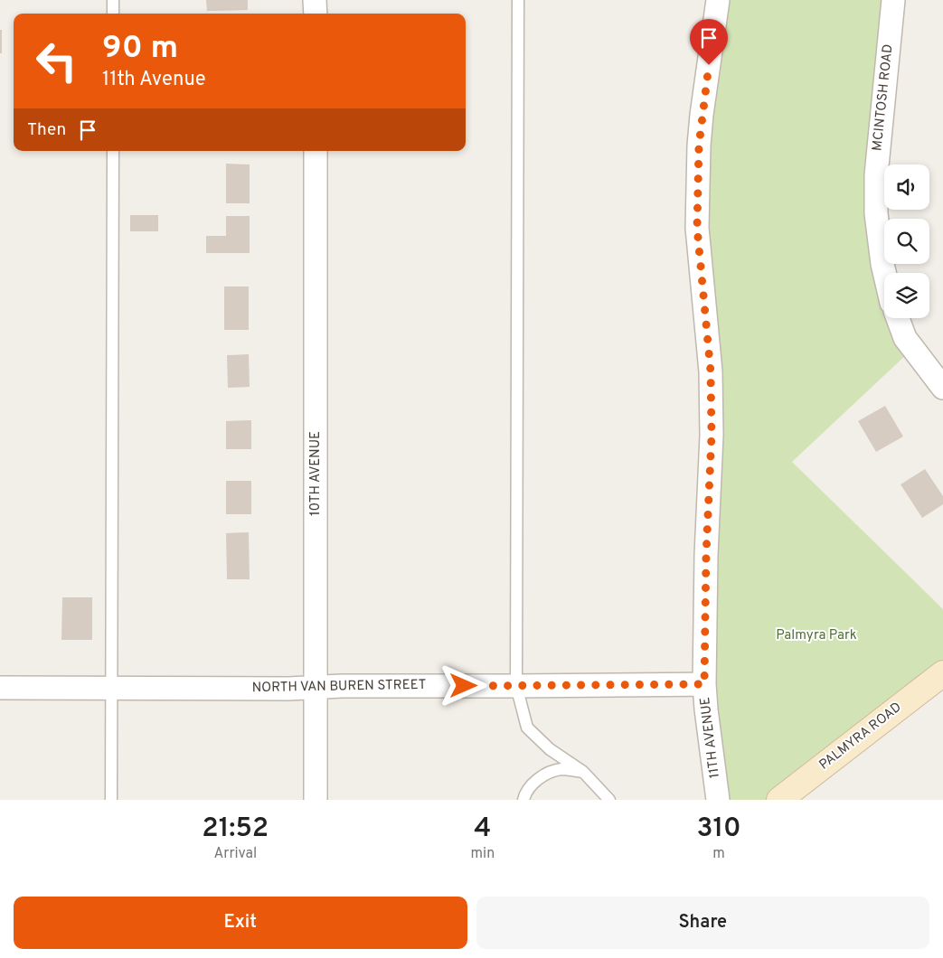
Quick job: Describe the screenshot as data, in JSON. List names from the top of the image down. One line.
{"streets":{"main road":["PALMYRA ROAD"],"street":["MCINTOSH ROAD","10TH AVENUE","NORTH VAN BUREN STREET","11TH AVENUE"]},"crossings":[["10TH AVENUE","NORTH VAN BUREN STREET"],["NORTH VAN BUREN STREET","11TH AVENUE"]],"parks":["Palmyra Park"],"page":{"turn":["90 m","11th Avenue"],"then":"Then","eta":["21:52","Arrival","4","min","310","m"],"buttons":["Exit","Share"]}}
